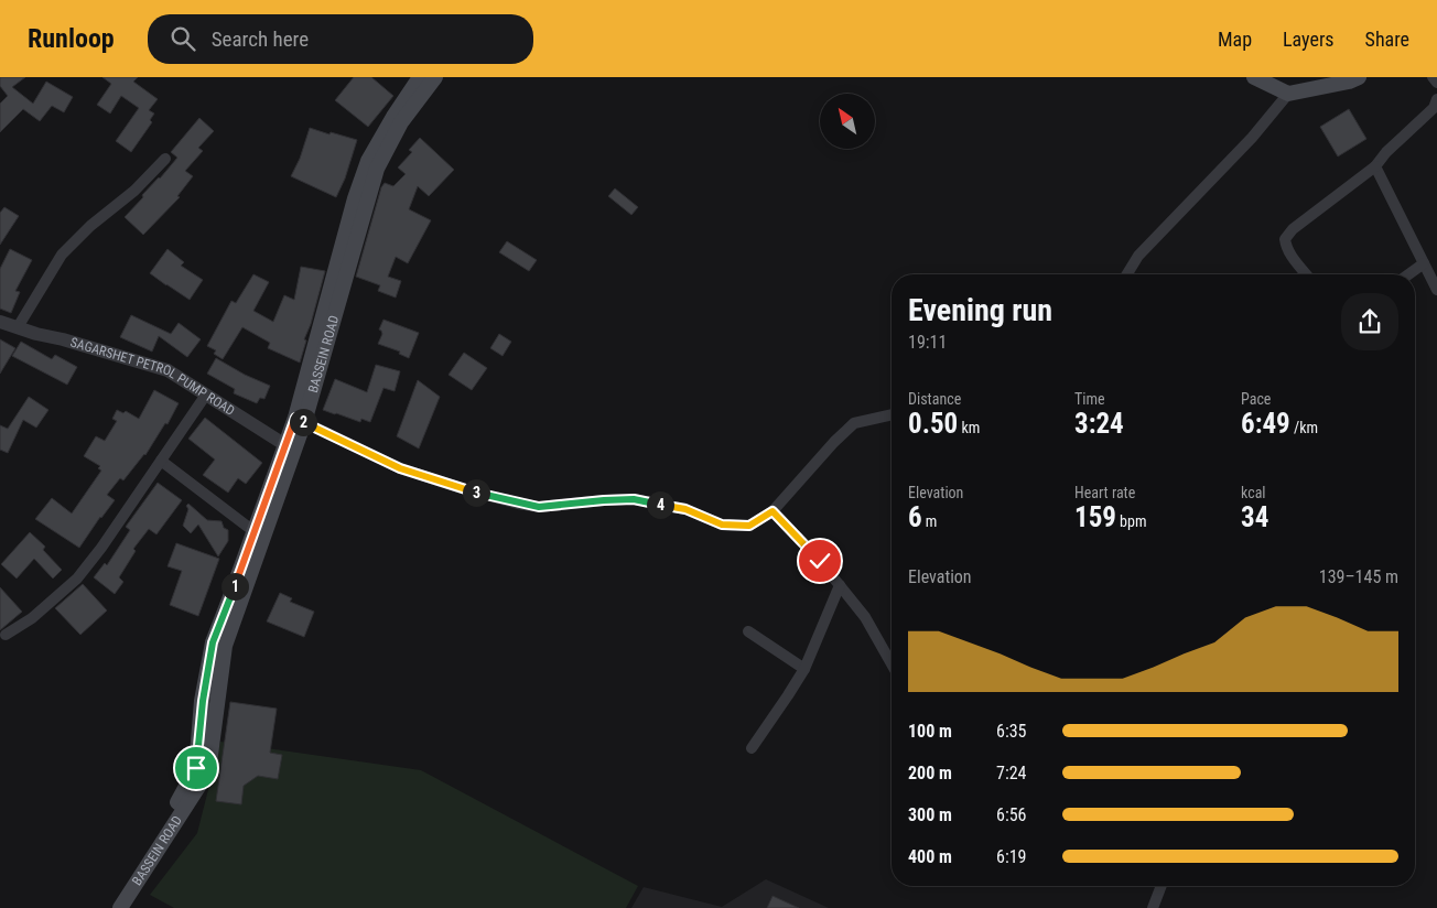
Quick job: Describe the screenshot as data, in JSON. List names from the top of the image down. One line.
{"streets":{"main road":["BASSEIN ROAD"],"street":["SAGARSHET PETROL PUMP ROAD"]},"crossings":[["BASSEIN ROAD","SAGARSHET PETROL PUMP ROAD"]],"north":"top left","page":{"header":"Runloop","search":"Search here","nav":["Map","Layers","Share"],"heading":["Evening run","19:11"],"stats":[["Distance","0.50 km"],["Time","3:24"],["Pace","6:49 /km"],["Elevation","6 m"],["Heart rate","159 bpm"],["kcal","34"]],"pins":["2","3","4","1"],"chart":["Elevation","139–145 m"],"list":[{"name":"100 m","note":"6:35"},{"name":"200 m","note":"7:24"},{"name":"300 m","note":"6:56"},{"name":"400 m","note":"6:19"}]}}
